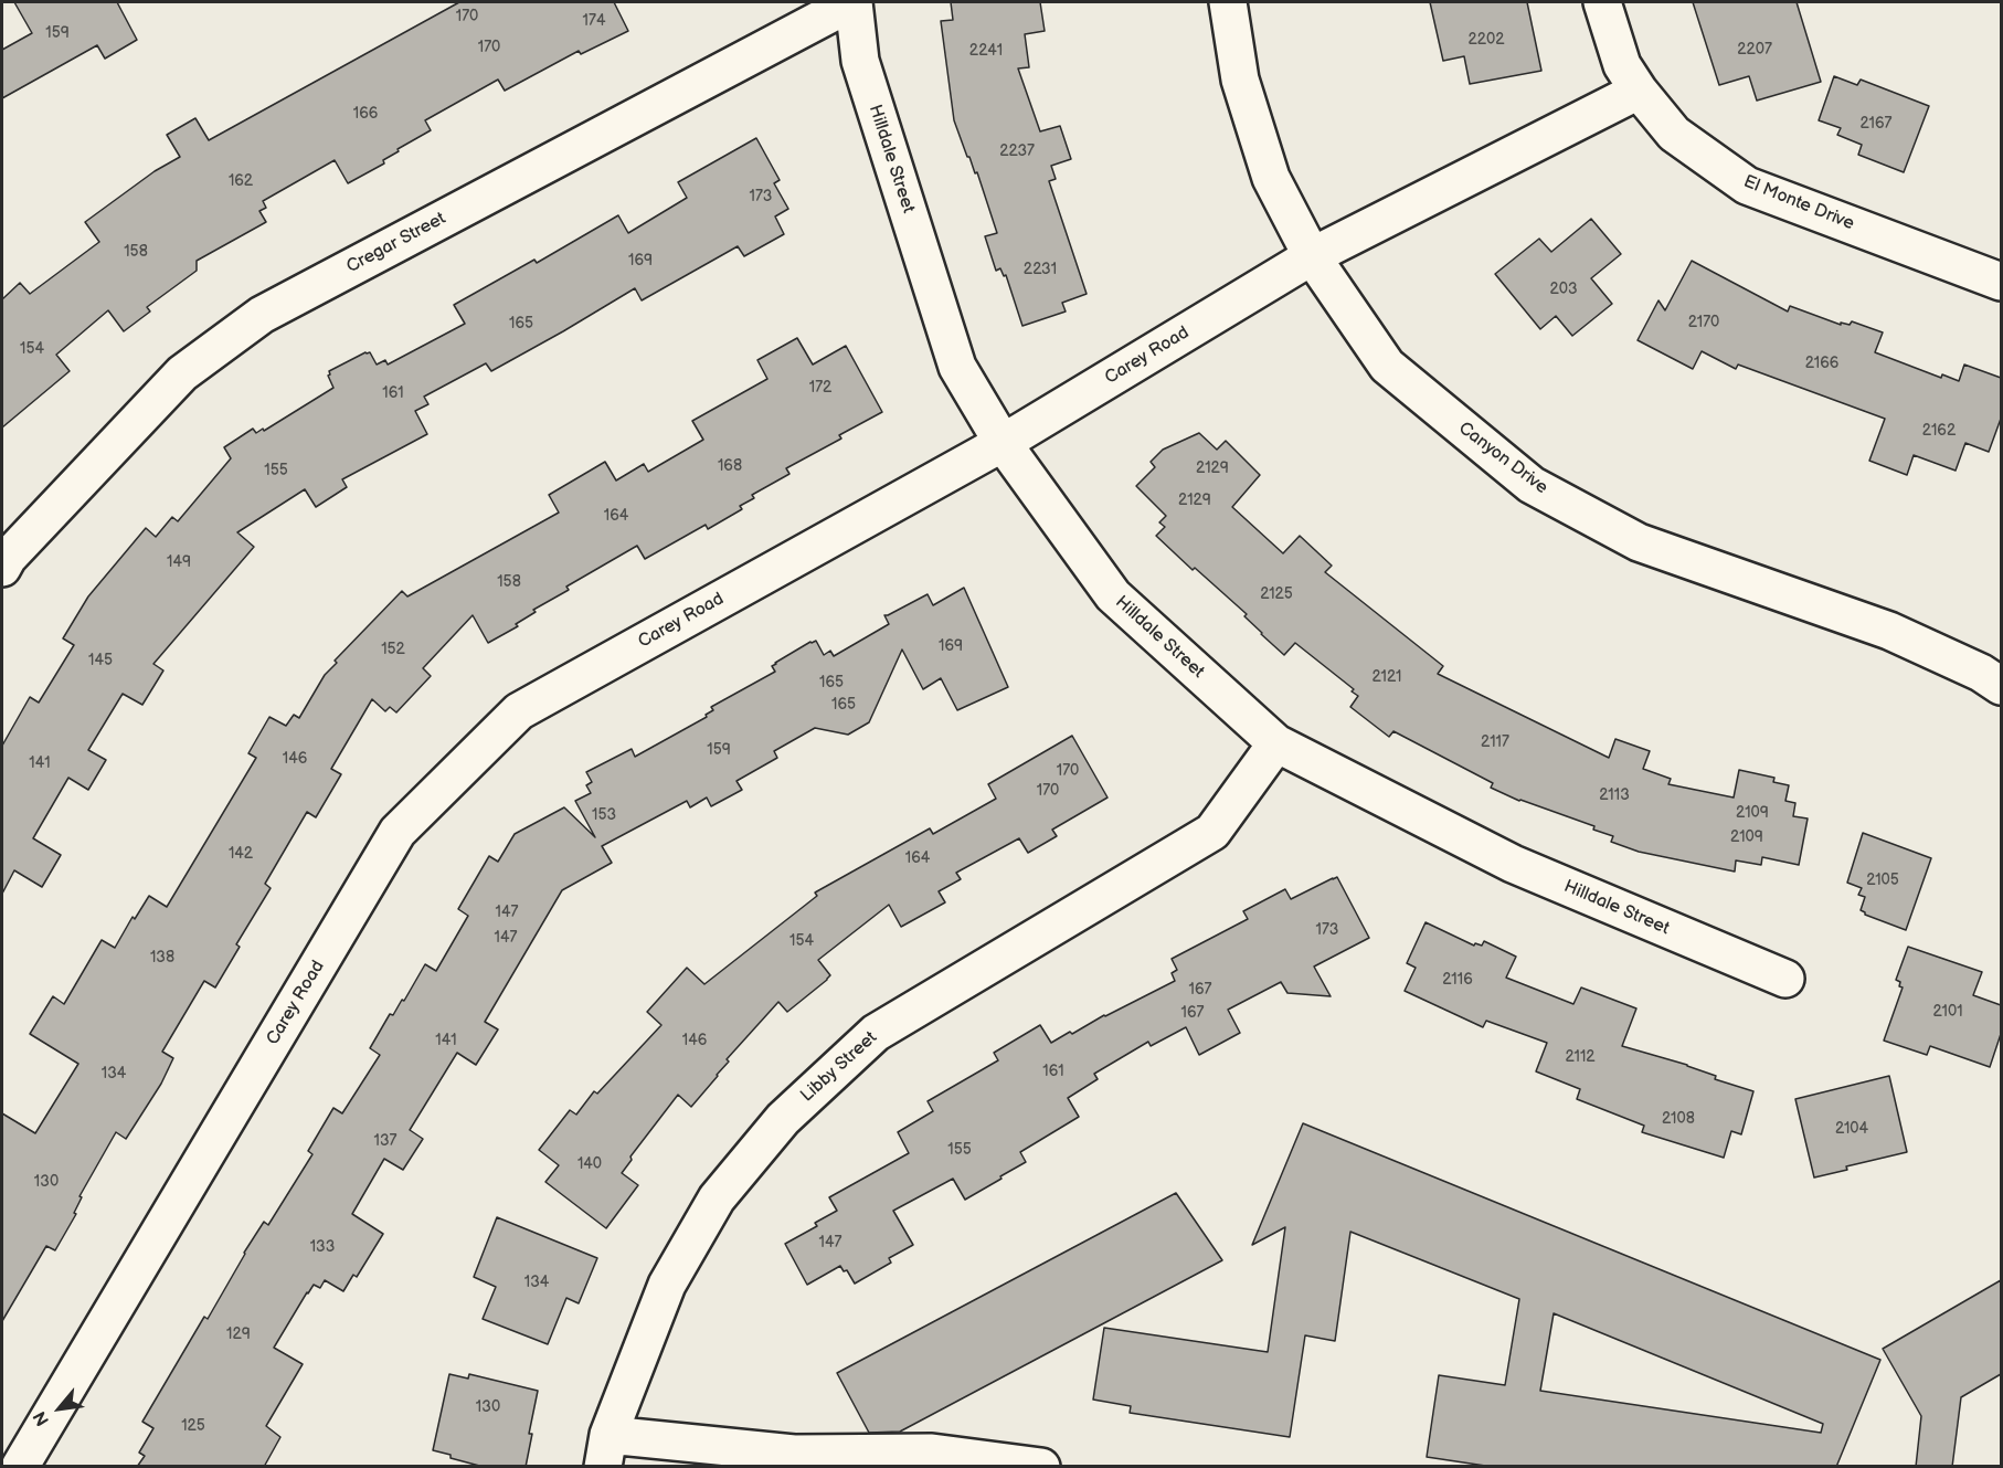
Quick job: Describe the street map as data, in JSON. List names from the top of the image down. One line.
{"streets":{"street":["Hilldale Street","El Monte Drive","Cregar Street","Carey Road","Canyon Drive","Libby Street"]},"crossings":[["Hilldale Street","Cregar Street"],["Hilldale Street","Carey Road"],["Hilldale Street","Libby Street"],["El Monte Drive","Carey Road"],["Carey Road","Canyon Drive"]],"house_numbers":["170","174","159","2202","170","2207","2241","166","2167","2237","162","173","158","169","2231","203","2170","165","154","2166","172","161","2162","168","2129","155","2129","164","149","158","2125","169","152","145","2121","165","165","2117","159","146","141","170","170","2113","2109","153","2109","142","164","2105","147","173","147","154","138","2116","167","2101","167","141","146","2112","161","134","2108","2104","137","155","140","130","147","133","134","129","130","125"],"north":"bottom left"}
